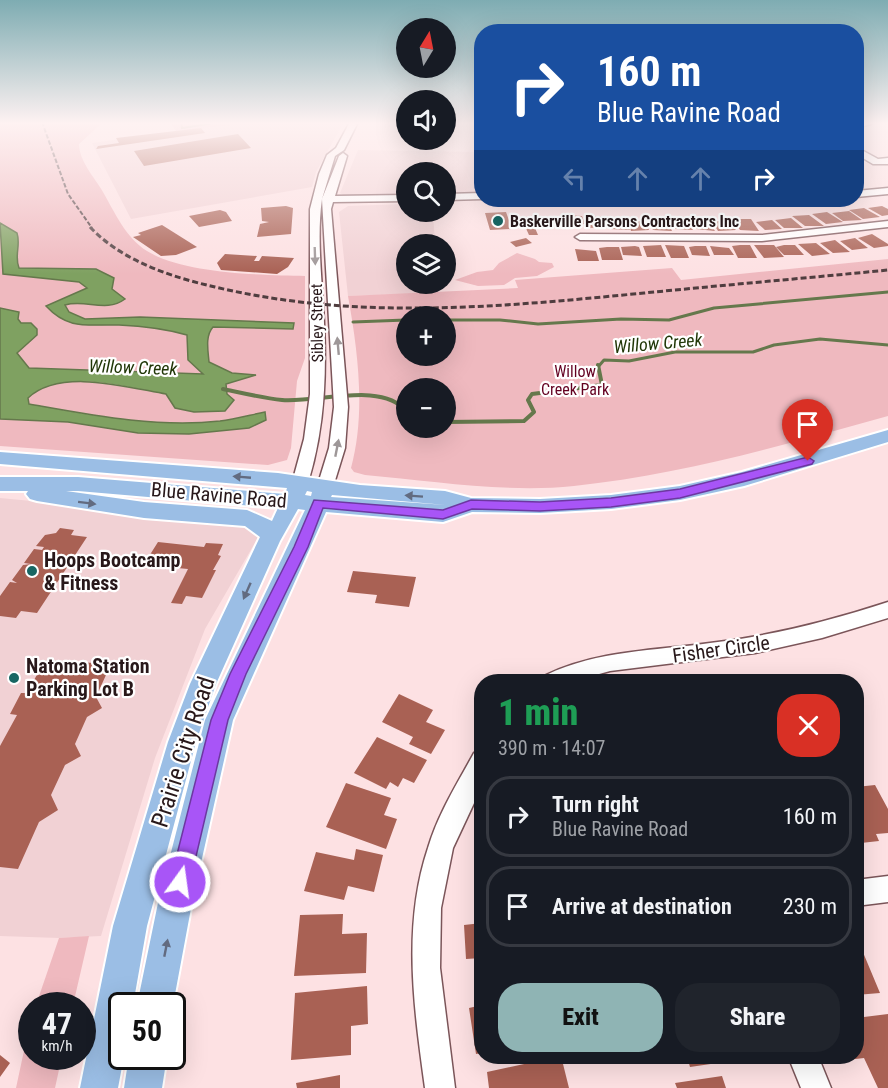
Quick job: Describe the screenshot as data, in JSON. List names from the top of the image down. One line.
{"streets":{"main road":["Blue Ravine Road","Prairie City Road"],"street":["Sibley Street","Fisher Circle"]},"crossings":[["Sibley Street","Blue Ravine Road"],["Sibley Street","Prairie City Road"],["Blue Ravine Road","Prairie City Road"]],"water":["Willow Creek"],"parks":["Willow Creek Park"],"places":["Baskerville Parsons Contractors Inc","Hoops Bootcamp & Fitness","Natoma Station Parking Lot B"],"north":"top","page":{"map_buttons":["+","−"],"turn":["160 m","Blue Ravine Road"],"heading":["1 min","390 m · 14:07"],"list":[{"name":"Turn right","note":"Blue Ravine Road","value":"160 m"},{"name":"Arrive at destination","value":"230 m"}],"buttons":["Exit","Share"],"speed":"47 km/h","limit":"50"}}
